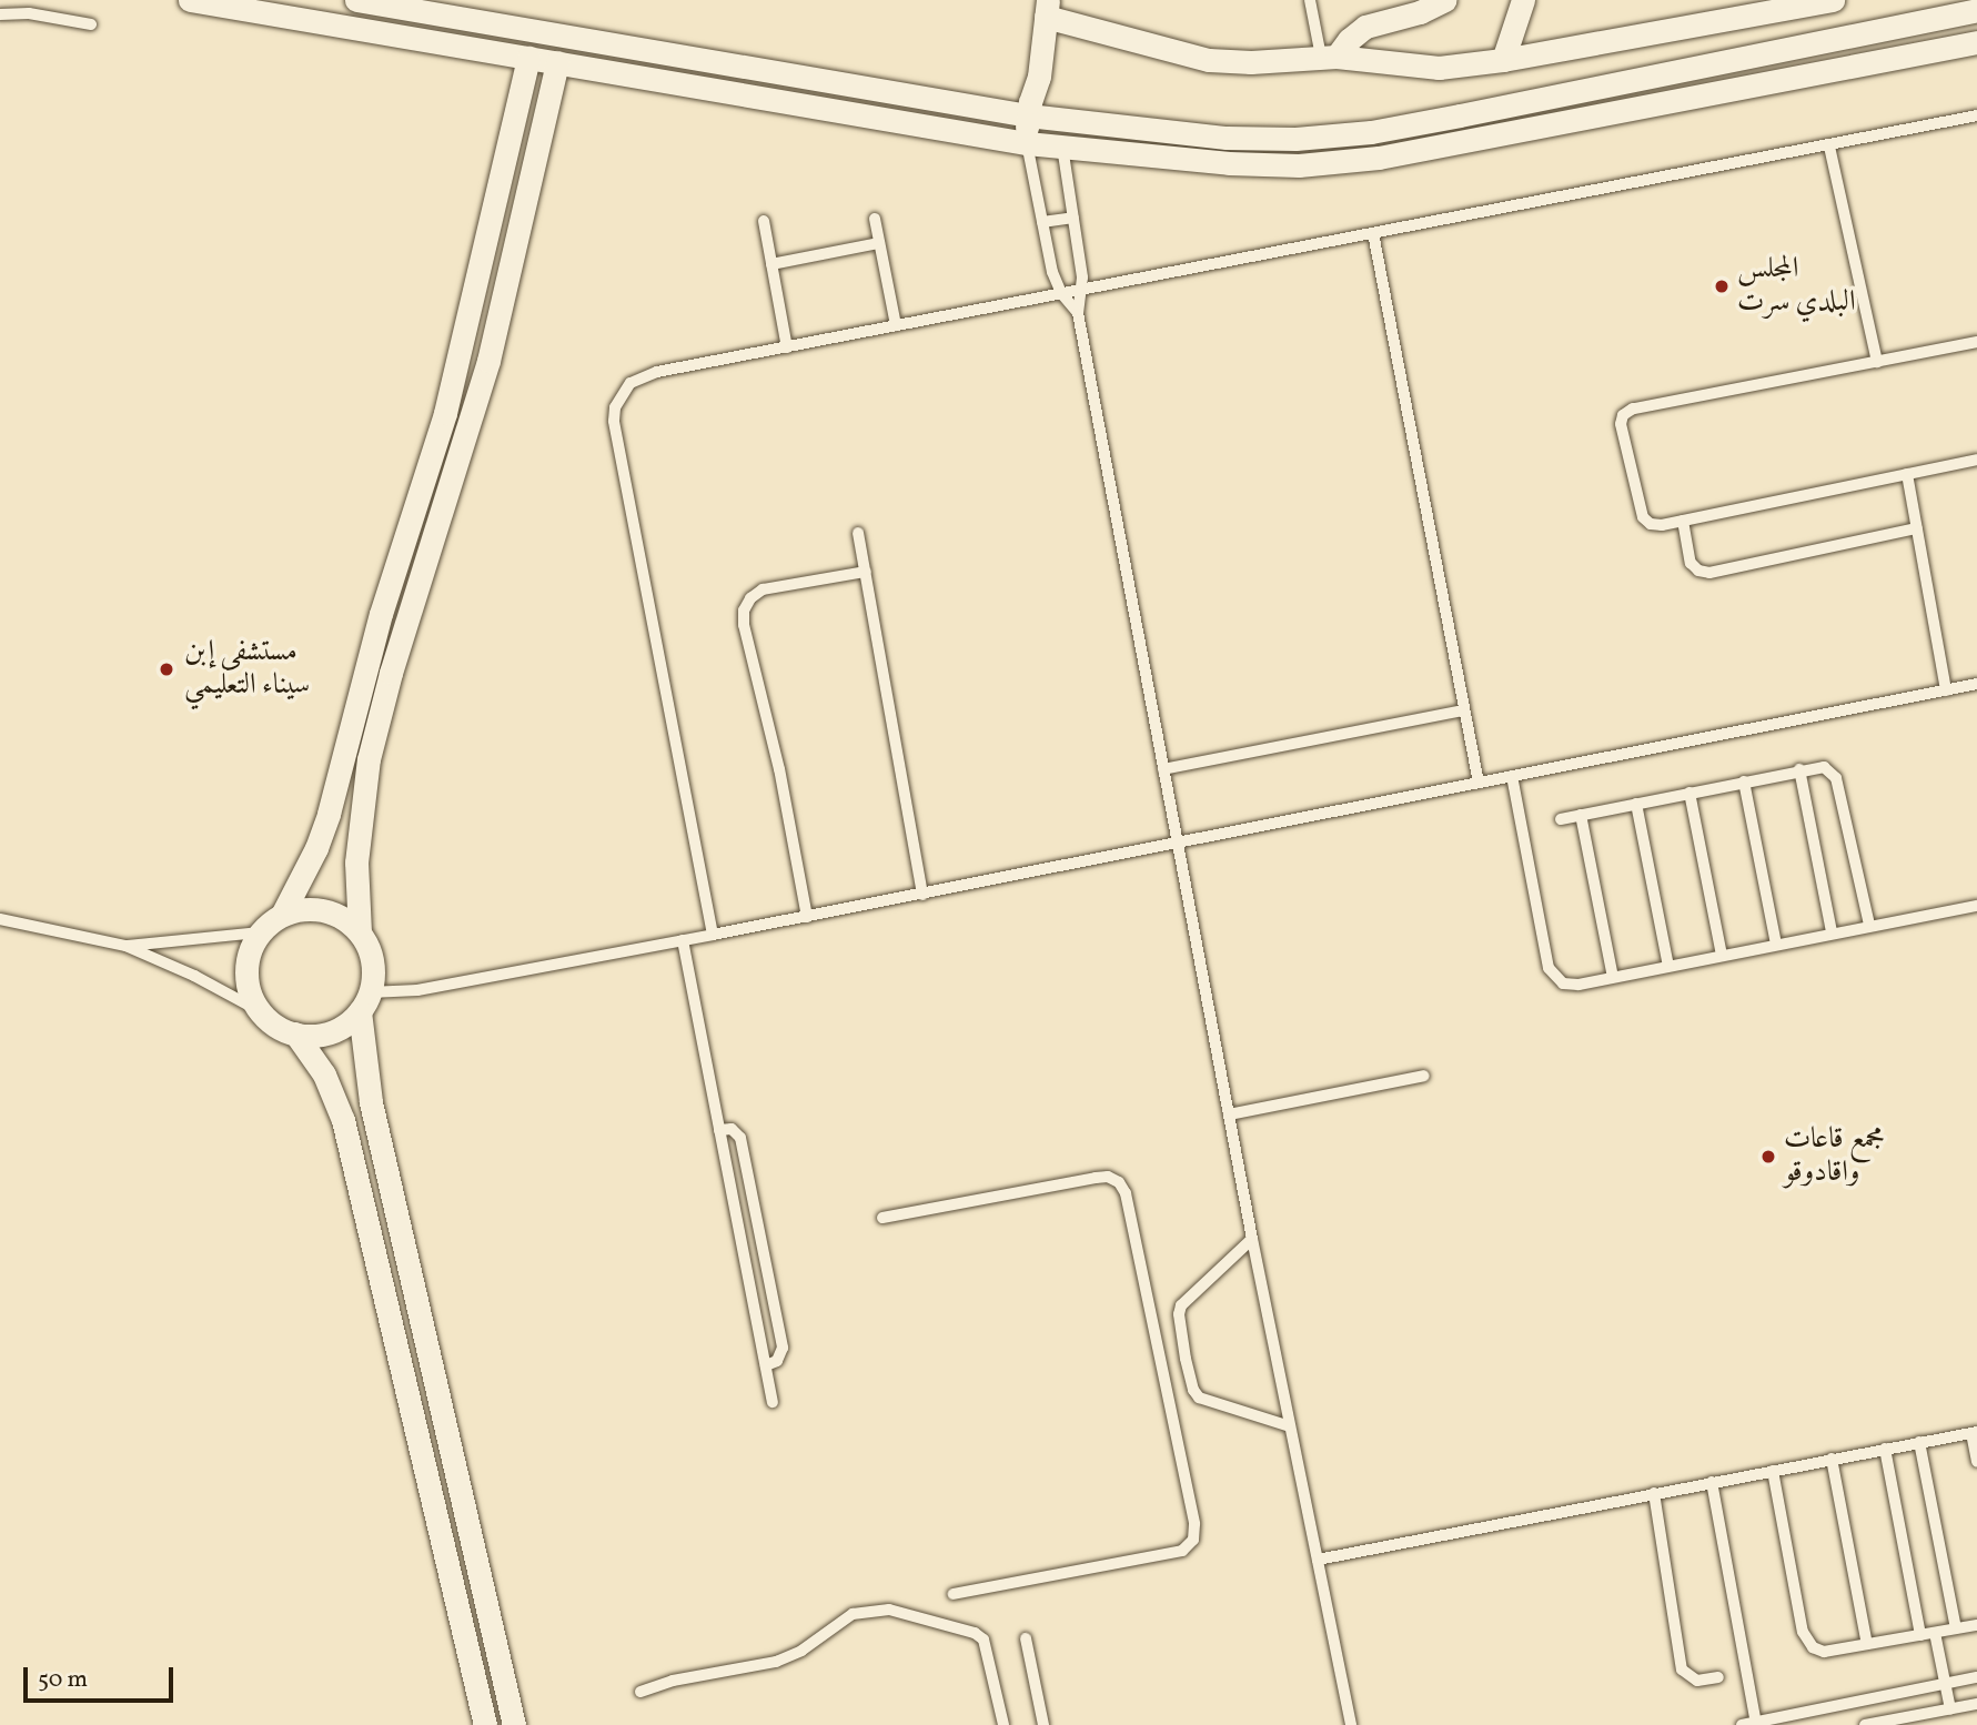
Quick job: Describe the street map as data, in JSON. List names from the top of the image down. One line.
{"places":["المجلس البلدي سرت","مستشفى إبن سيناء التعليمي","مجمع قاعات واقادوقو"],"scale_bar":"50 m"}
